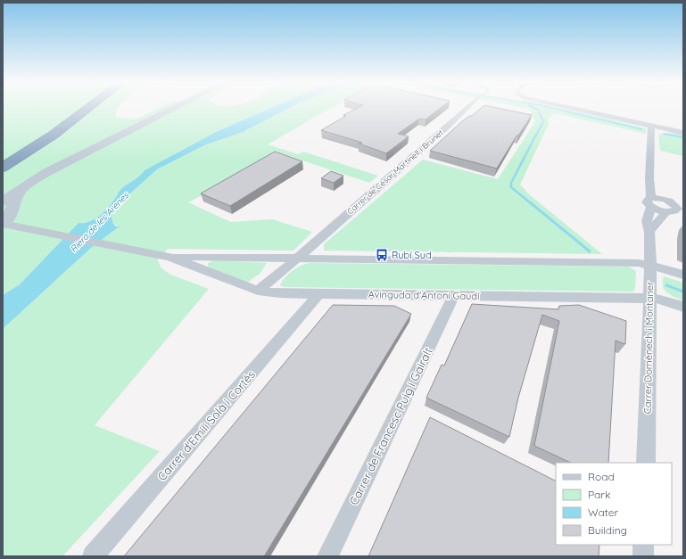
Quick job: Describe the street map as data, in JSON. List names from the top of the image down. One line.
{"streets":{"street":["Carrer de Cèsar Martinell i Brunet","Avinguda d'Antoni Gaudí","Carrer Domènech i Montaner","Carrer d'Emili Solà i Cortés","Carrer de Francesc Puig i Gairalt"]},"crossings":[["Carrer de Cèsar Martinell i Brunet","Avinguda d'Antoni Gaudí"],["Avinguda d'Antoni Gaudí","Carrer Domènech i Montaner"],["Avinguda d'Antoni Gaudí","Carrer d'Emili Solà i Cortés"],["Avinguda d'Antoni Gaudí","Carrer de Francesc Puig i Gairalt"]],"water":["Riera de les Arenes"],"places":{"bus stop":["Rubí Sud"]},"legend":["Road","Park","Water","Building"]}
